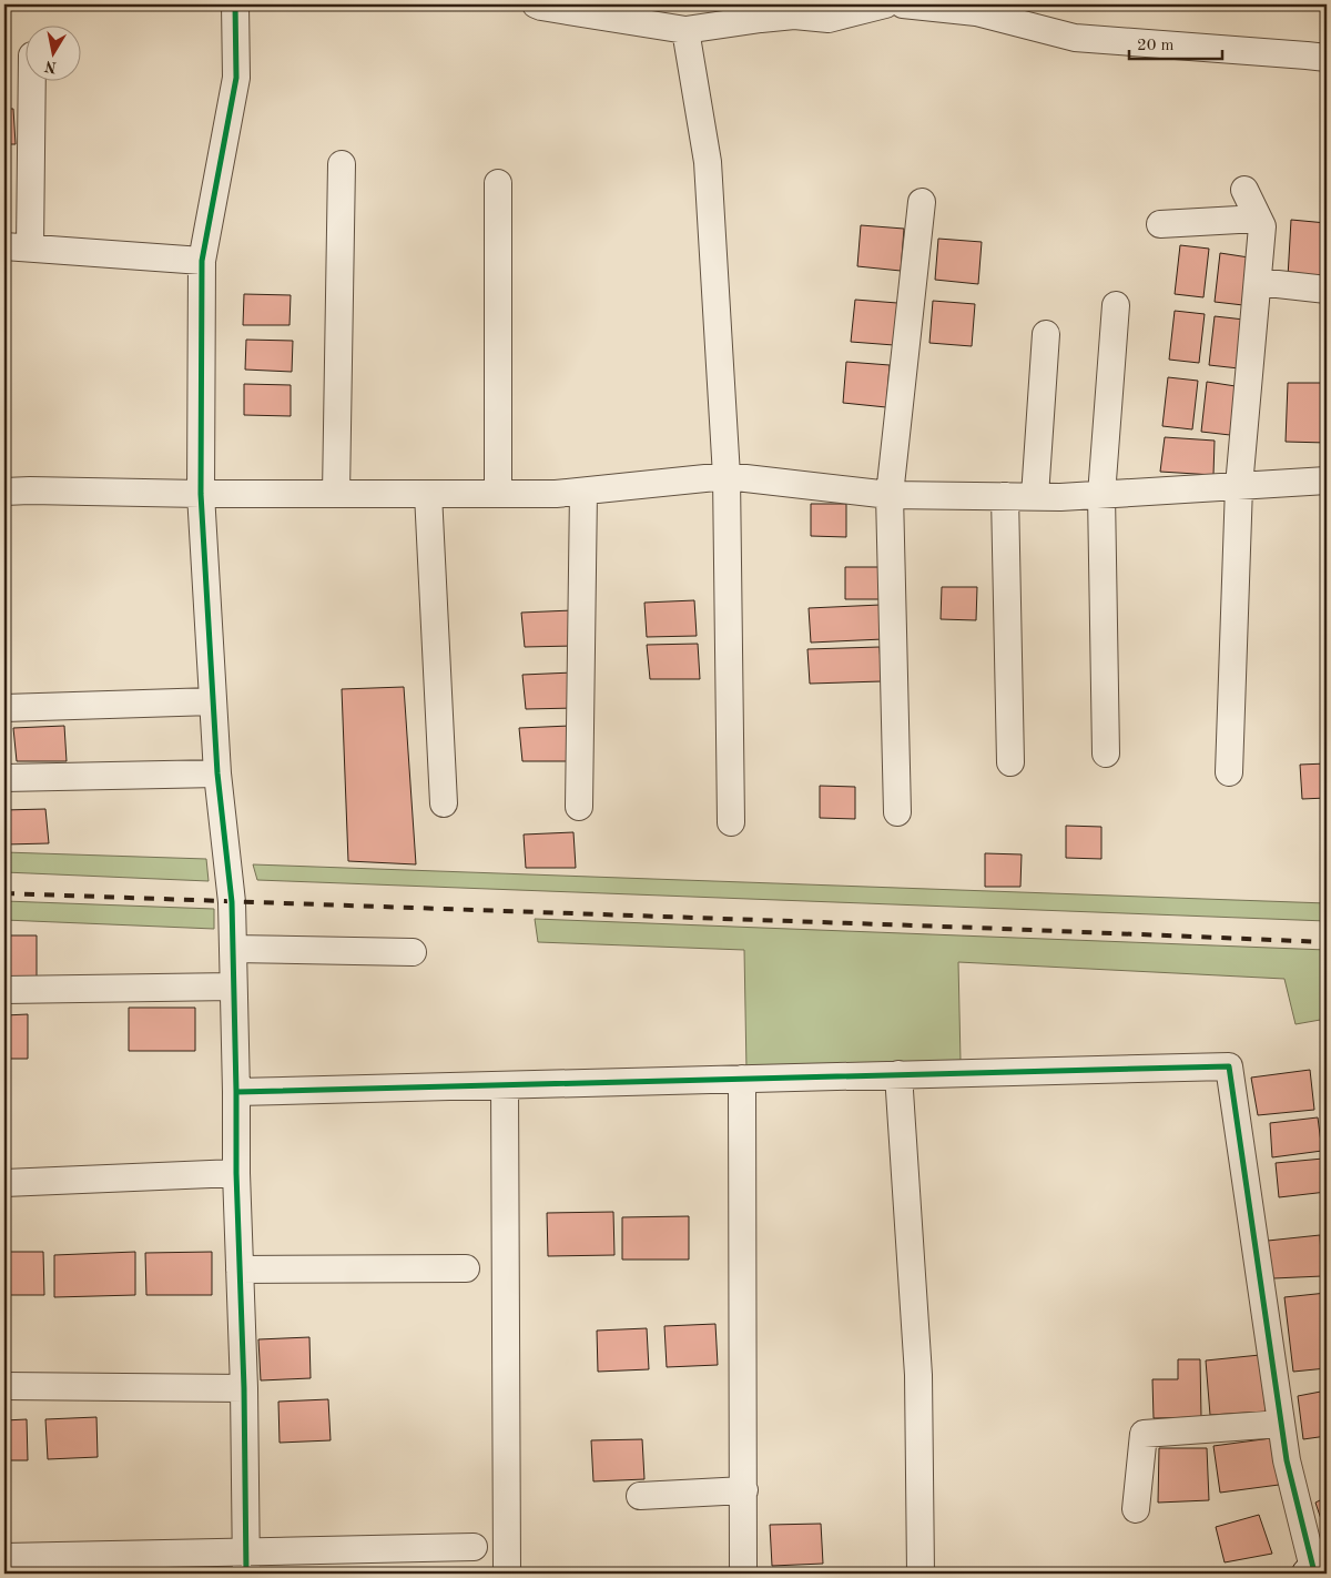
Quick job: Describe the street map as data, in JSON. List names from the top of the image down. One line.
{"scale_bar":"20 m","north":"bottom"}
